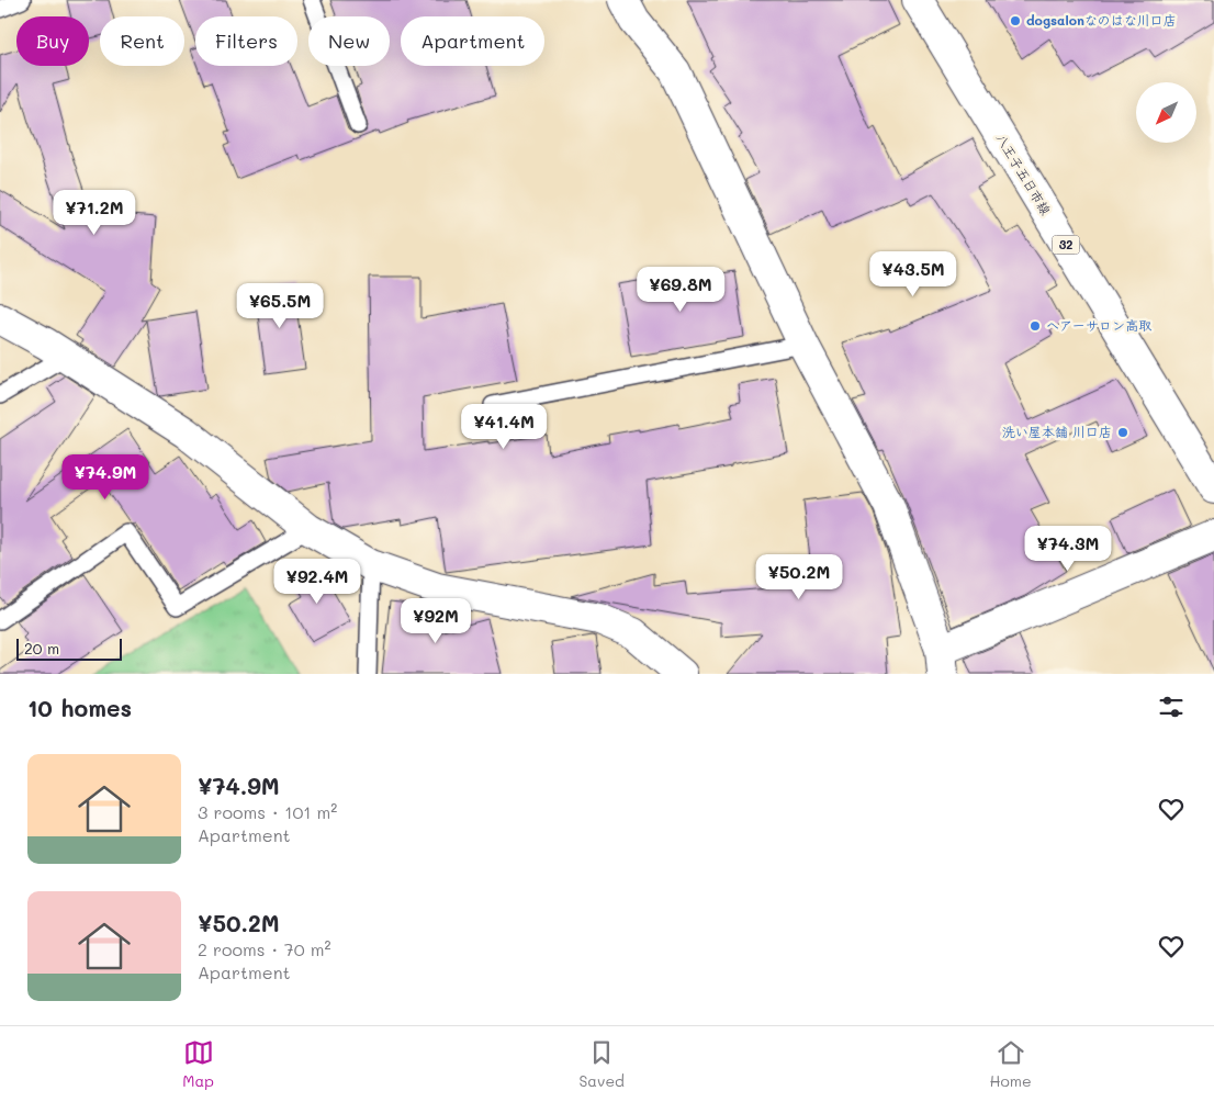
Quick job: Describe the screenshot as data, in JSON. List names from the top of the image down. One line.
{"streets":{"street":["八王子五日市線","32"]},"places":["dogsalonなのはな川口店","ヘアーサロン高取","洗い屋本舗 川口店"],"scale_bar":"20 m","north":"bottom left","page":{"chip":["Buy","Rent","Filters","New","Apartment"],"price":["¥71.2M","¥43.5M","¥69.8M","¥65.5M","¥41.4M","¥74.9M","¥74.3M","¥50.2M","¥92.4M","¥92M"],"scale":"20 m","heading":"10 homes","list":[{"name":"¥74.9M","note":"3 rooms · 101 m² · Apartment"},{"name":"¥50.2M","note":"2 rooms · 70 m² · Apartment"}],"tabs":["Map","Saved","Home"]}}
